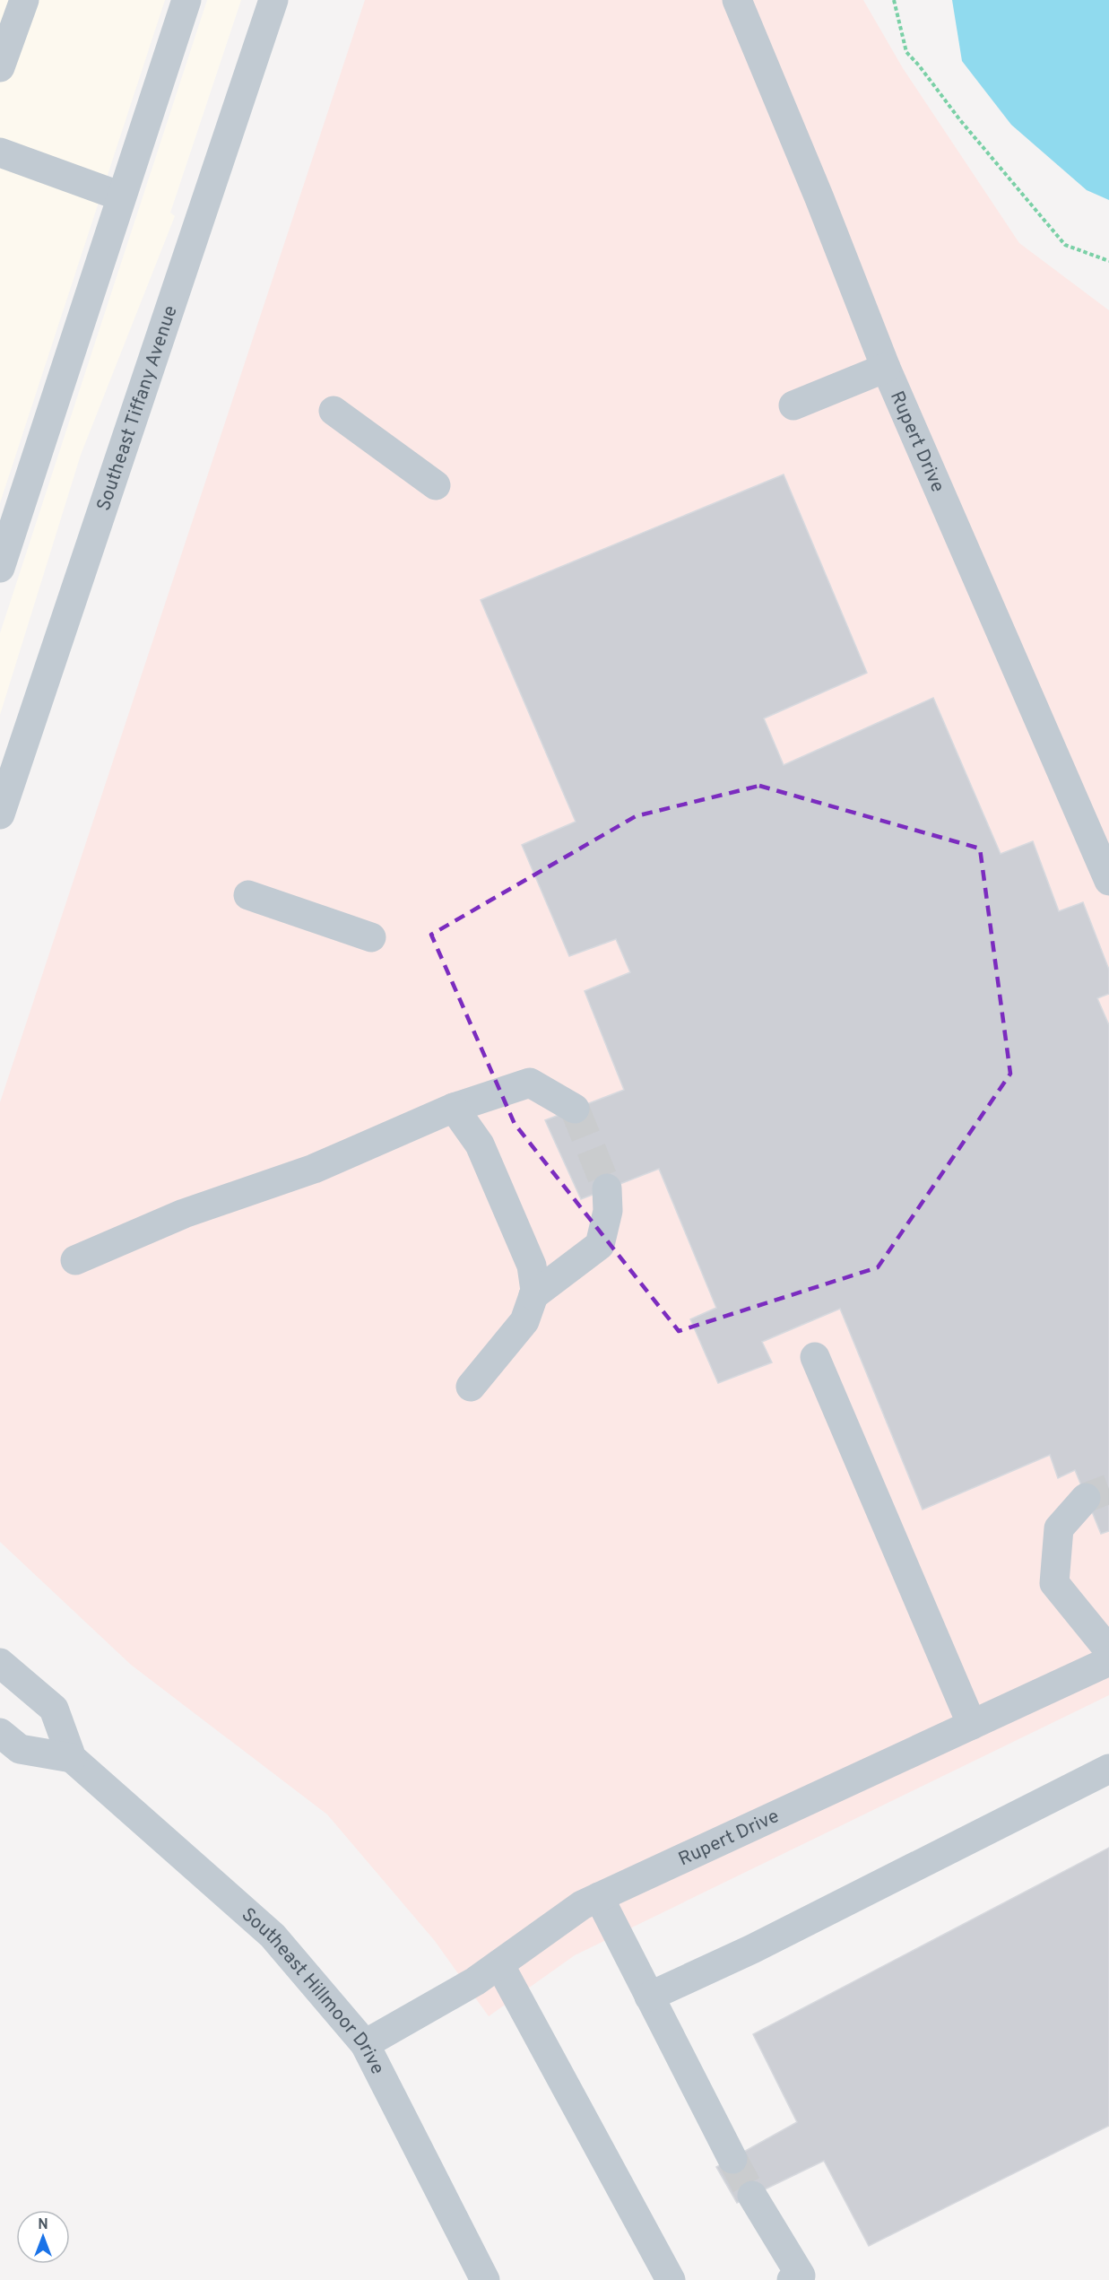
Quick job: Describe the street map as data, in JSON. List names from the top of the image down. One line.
{"streets":{"street":["Southeast Tiffany Avenue","Rupert Drive","Southeast Hillmoor Drive"]},"crossings":[["Rupert Drive","Southeast Hillmoor Drive"]],"north":"top"}
